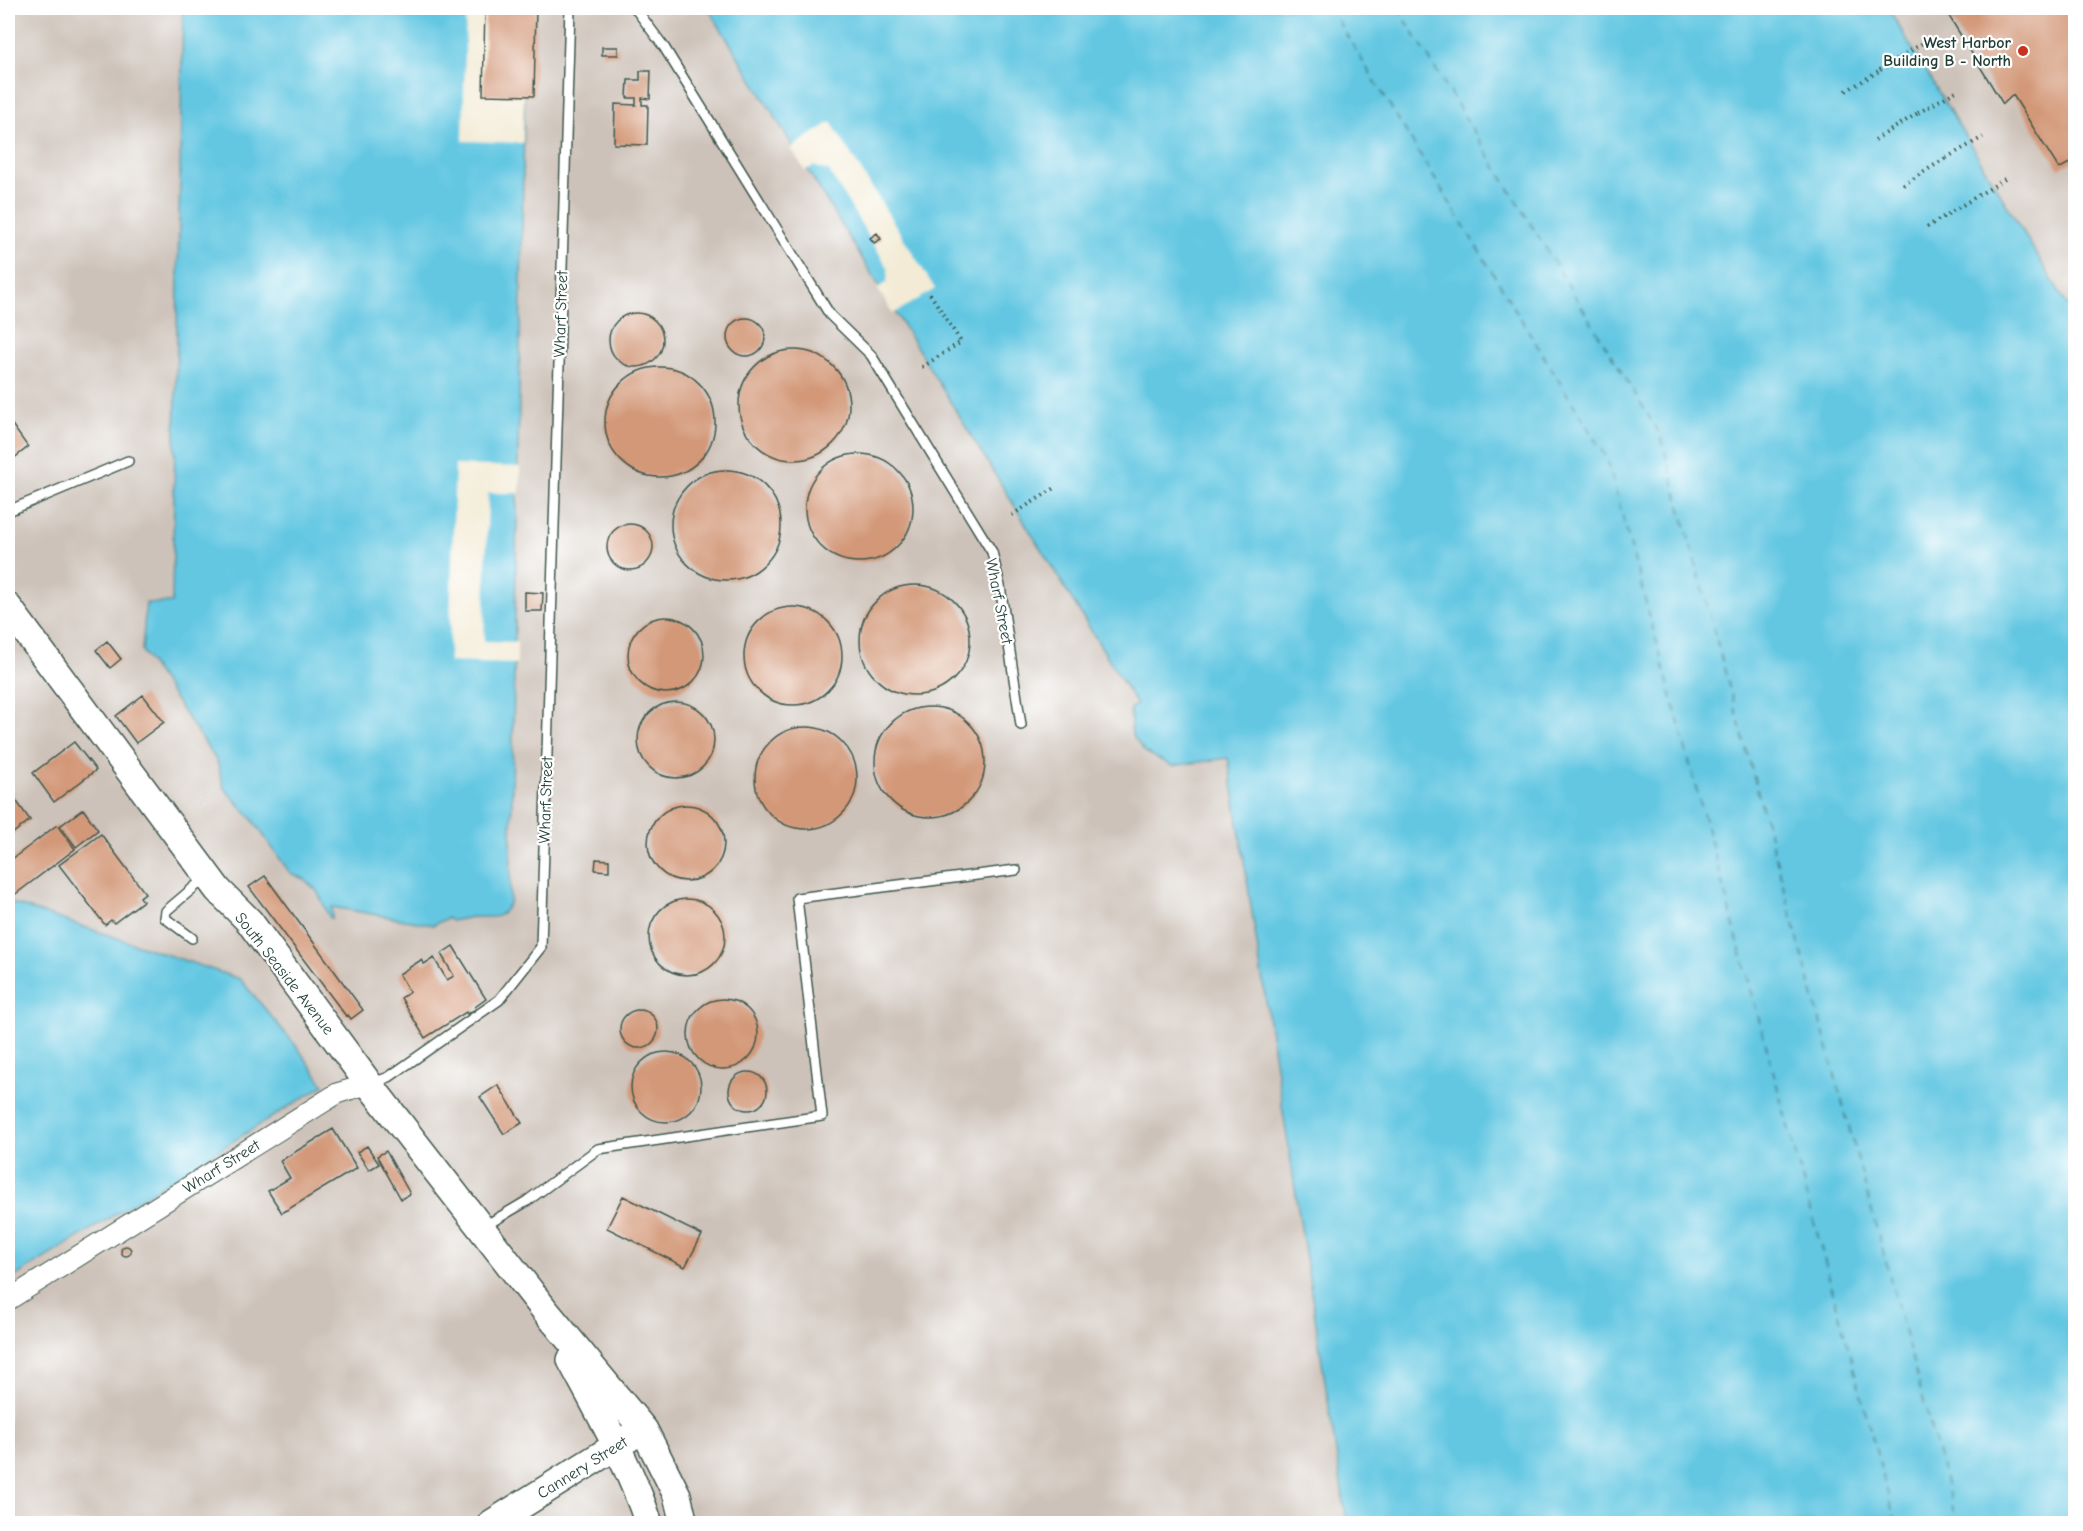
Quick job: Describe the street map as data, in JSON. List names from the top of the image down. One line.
{"streets":{"street":["Wharf Street","South Seaside Avenue","Cannery Street"]},"crossings":[["Wharf Street","South Seaside Avenue"],["South Seaside Avenue","Cannery Street"]],"places":["West Harbor Building B - North"]}
